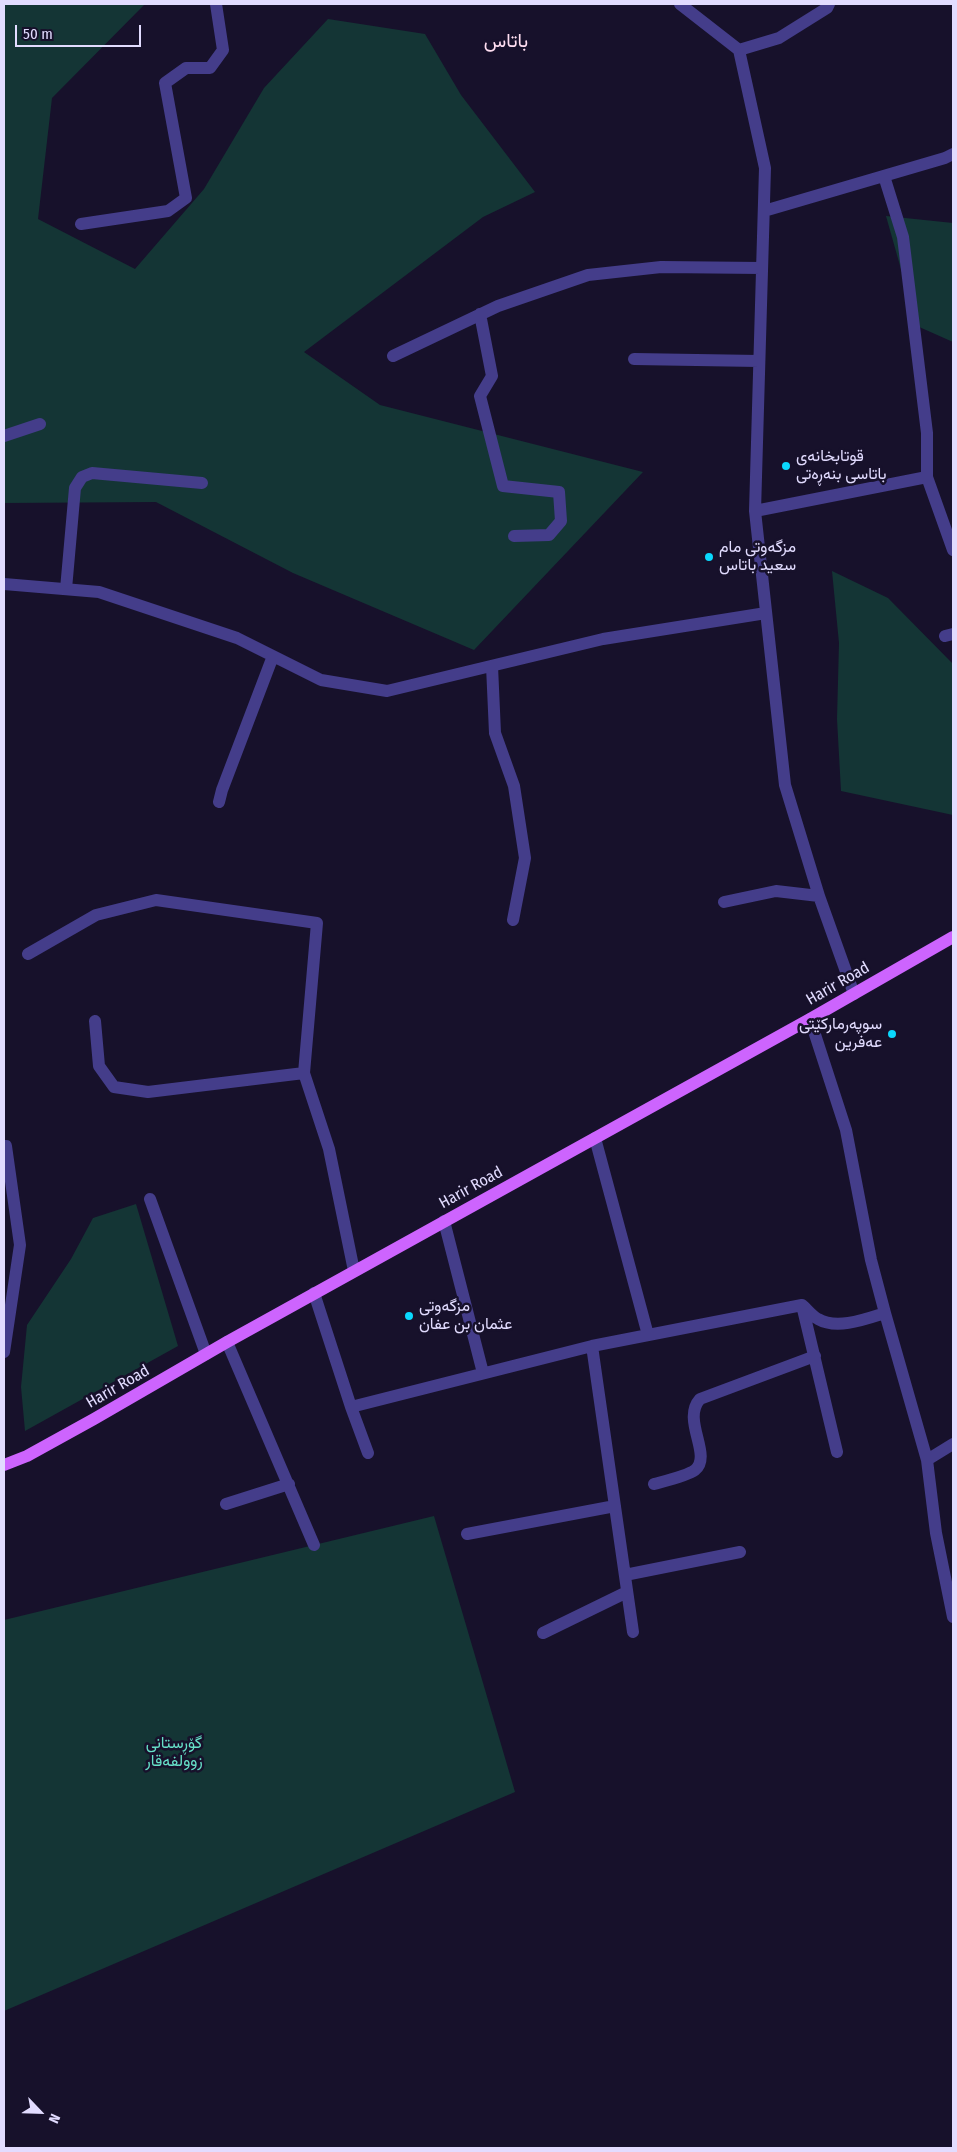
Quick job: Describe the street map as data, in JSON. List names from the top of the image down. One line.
{"streets":{"main road":["Harir Road"]},"districts":["باتاس"],"parks":["گۆڕستانی زوولفەقار"],"places":["قوتابخانەی باتاسی بنەڕەتی","مزگەوتی مام سعید باتاس","سوپەرمارکێتی عەفرین","مزگەوتی عثمان بن عفان"],"scale_bar":"50 m","north":"bottom right"}
